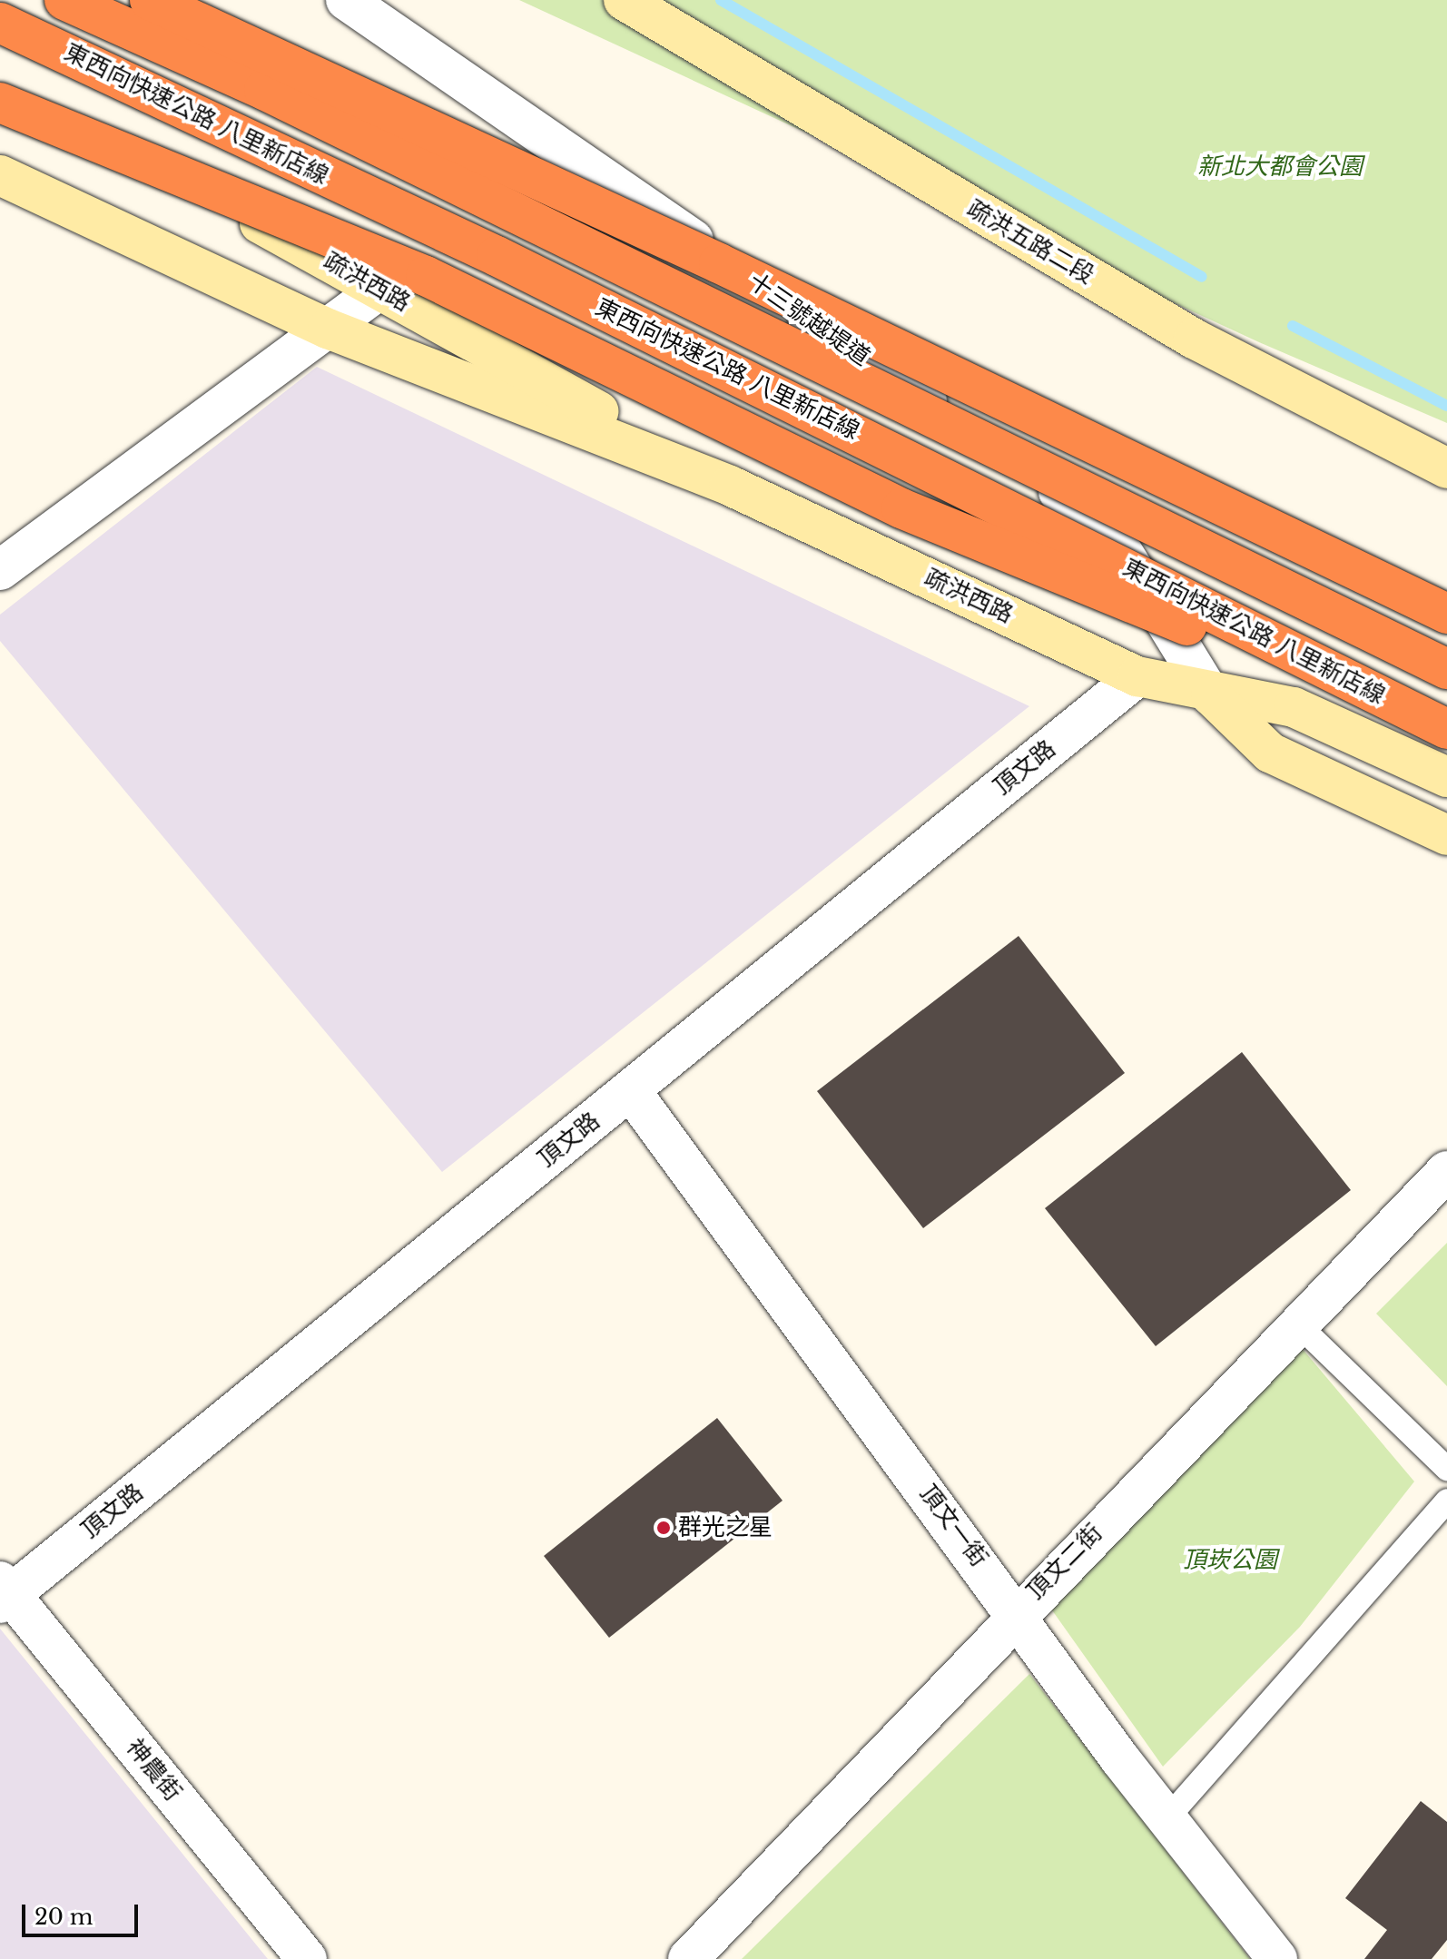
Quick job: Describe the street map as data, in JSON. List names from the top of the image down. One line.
{"streets":{"highway":["東西向快速公路 八里新店線"],"street":["疏洪五路二段","疏洪西路","十三號越堤道","頂文路","頂文一街","頂文二街","神農街"]},"crossings":[["疏洪西路","十三號越堤道"],["疏洪西路","頂文路"],["頂文路","頂文一街"],["頂文路","神農街"],["頂文一街","頂文二街"]],"parks":["新北大都會公園","頂崁公園"],"places":["群光之星"],"scale_bar":"20 m"}
